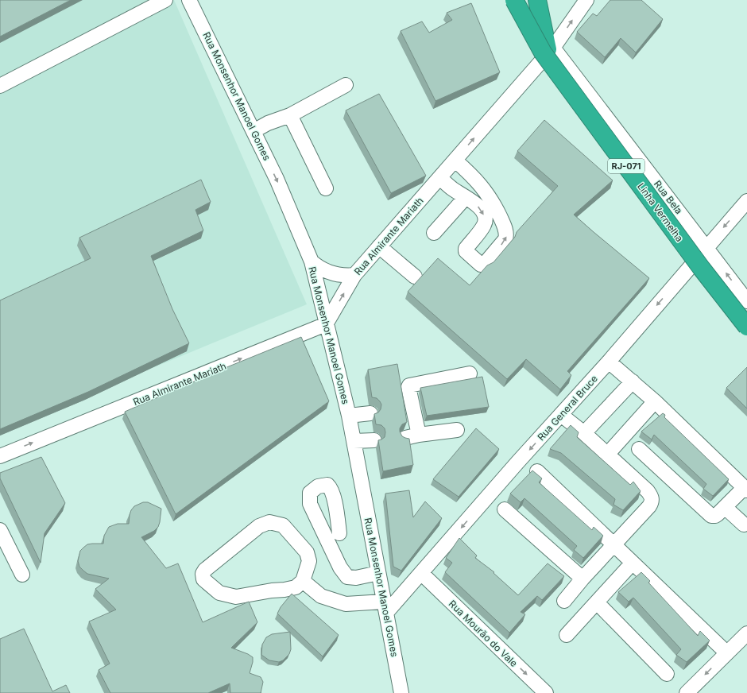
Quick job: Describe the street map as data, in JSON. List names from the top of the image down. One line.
{"streets":{"highway":["RJ-071","Linha Vermelha"],"street":["Rua Monsenhor Manoel Gomes","Rua Bela","Rua Almirante Mariath","Rua General Bruce","Rua Mourão do Vale"]},"crossings":[["Rua Monsenhor Manoel Gomes","Rua Almirante Mariath"],["Rua Monsenhor Manoel Gomes","Rua General Bruce"],["Rua Bela","Linha Vermelha"],["Rua Bela","Rua Almirante Mariath"],["Rua Bela","Rua General Bruce"],["Linha Vermelha","Rua Almirante Mariath"],["Rua General Bruce","Rua Mourão do Vale"]],"one_way":["Rua Almirante Mariath","Rua General Bruce"]}
